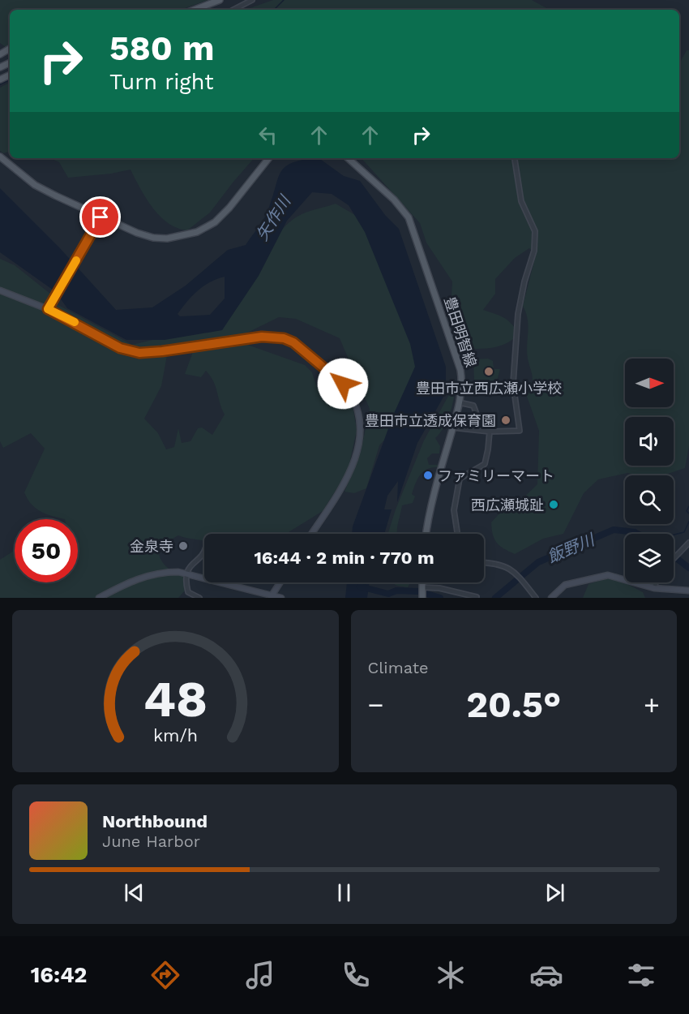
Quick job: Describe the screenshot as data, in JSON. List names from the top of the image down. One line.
{"streets":{"main road":["豊田明智線"]},"water":["矢作川","飯野川"],"places":["豊田市立西広瀬小学校","豊田市立透成保育園","ファミリーマート","西広瀬城趾","金泉寺"],"north":"right","page":{"turn":["580 m","Turn right"],"limit":"50","trip":"16:44 · 2 min · 770 m","tile":"Climate","heat":["−","20.5°","+"],"song":["Northbound","June Harbor"],"tabs":"16:42","gauge":["48","km/h"]}}
